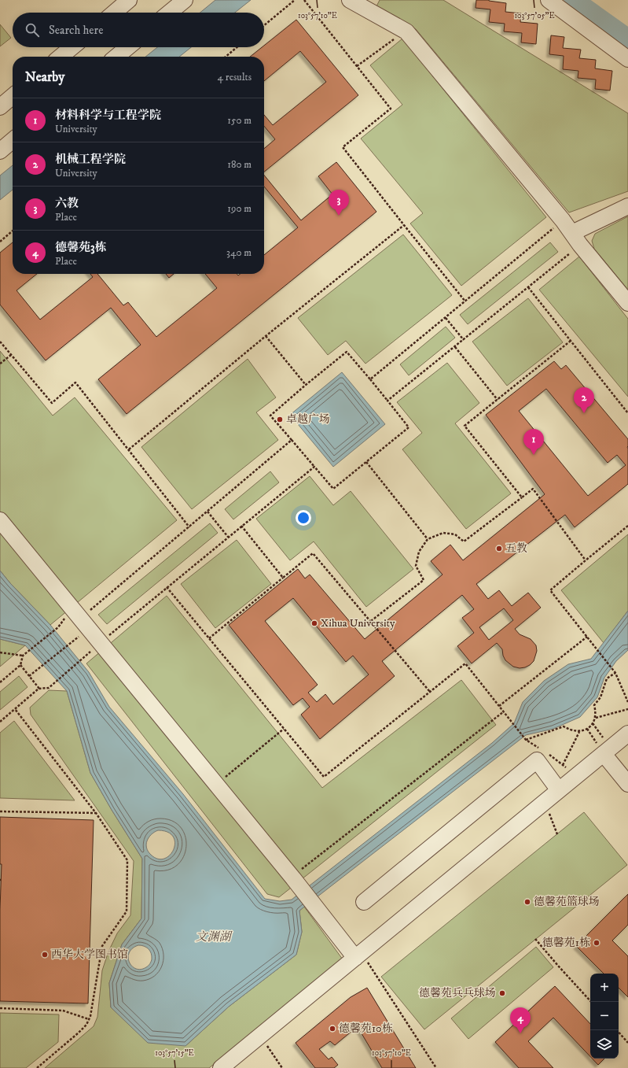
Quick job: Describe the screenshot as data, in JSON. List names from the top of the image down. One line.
{"water":["文渊湖"],"places":["卓越广场","五教","Xihua University","德馨苑篮球场","德馨苑1栋","西华大学图书馆","德馨苑兵乓球场","德馨苑10栋"],"page":{"search":"Search here","heading":["Nearby","4 results"],"list":[{"mark":"1","name":"材料科学与工程学院","note":"University","value":"150 m"},{"mark":"2","name":"机械工程学院","note":"University","value":"180 m"},{"mark":"3","name":"六教","note":"Place","value":"190 m"},{"mark":"4","name":"德馨苑3栋","note":"Place","value":"340 m"}],"pins":["3","2","1","4"],"map_buttons":["+","−"]},"coordinates":["103°57'10\"E","103°57'05\"E","103°57'15\"E"]}
